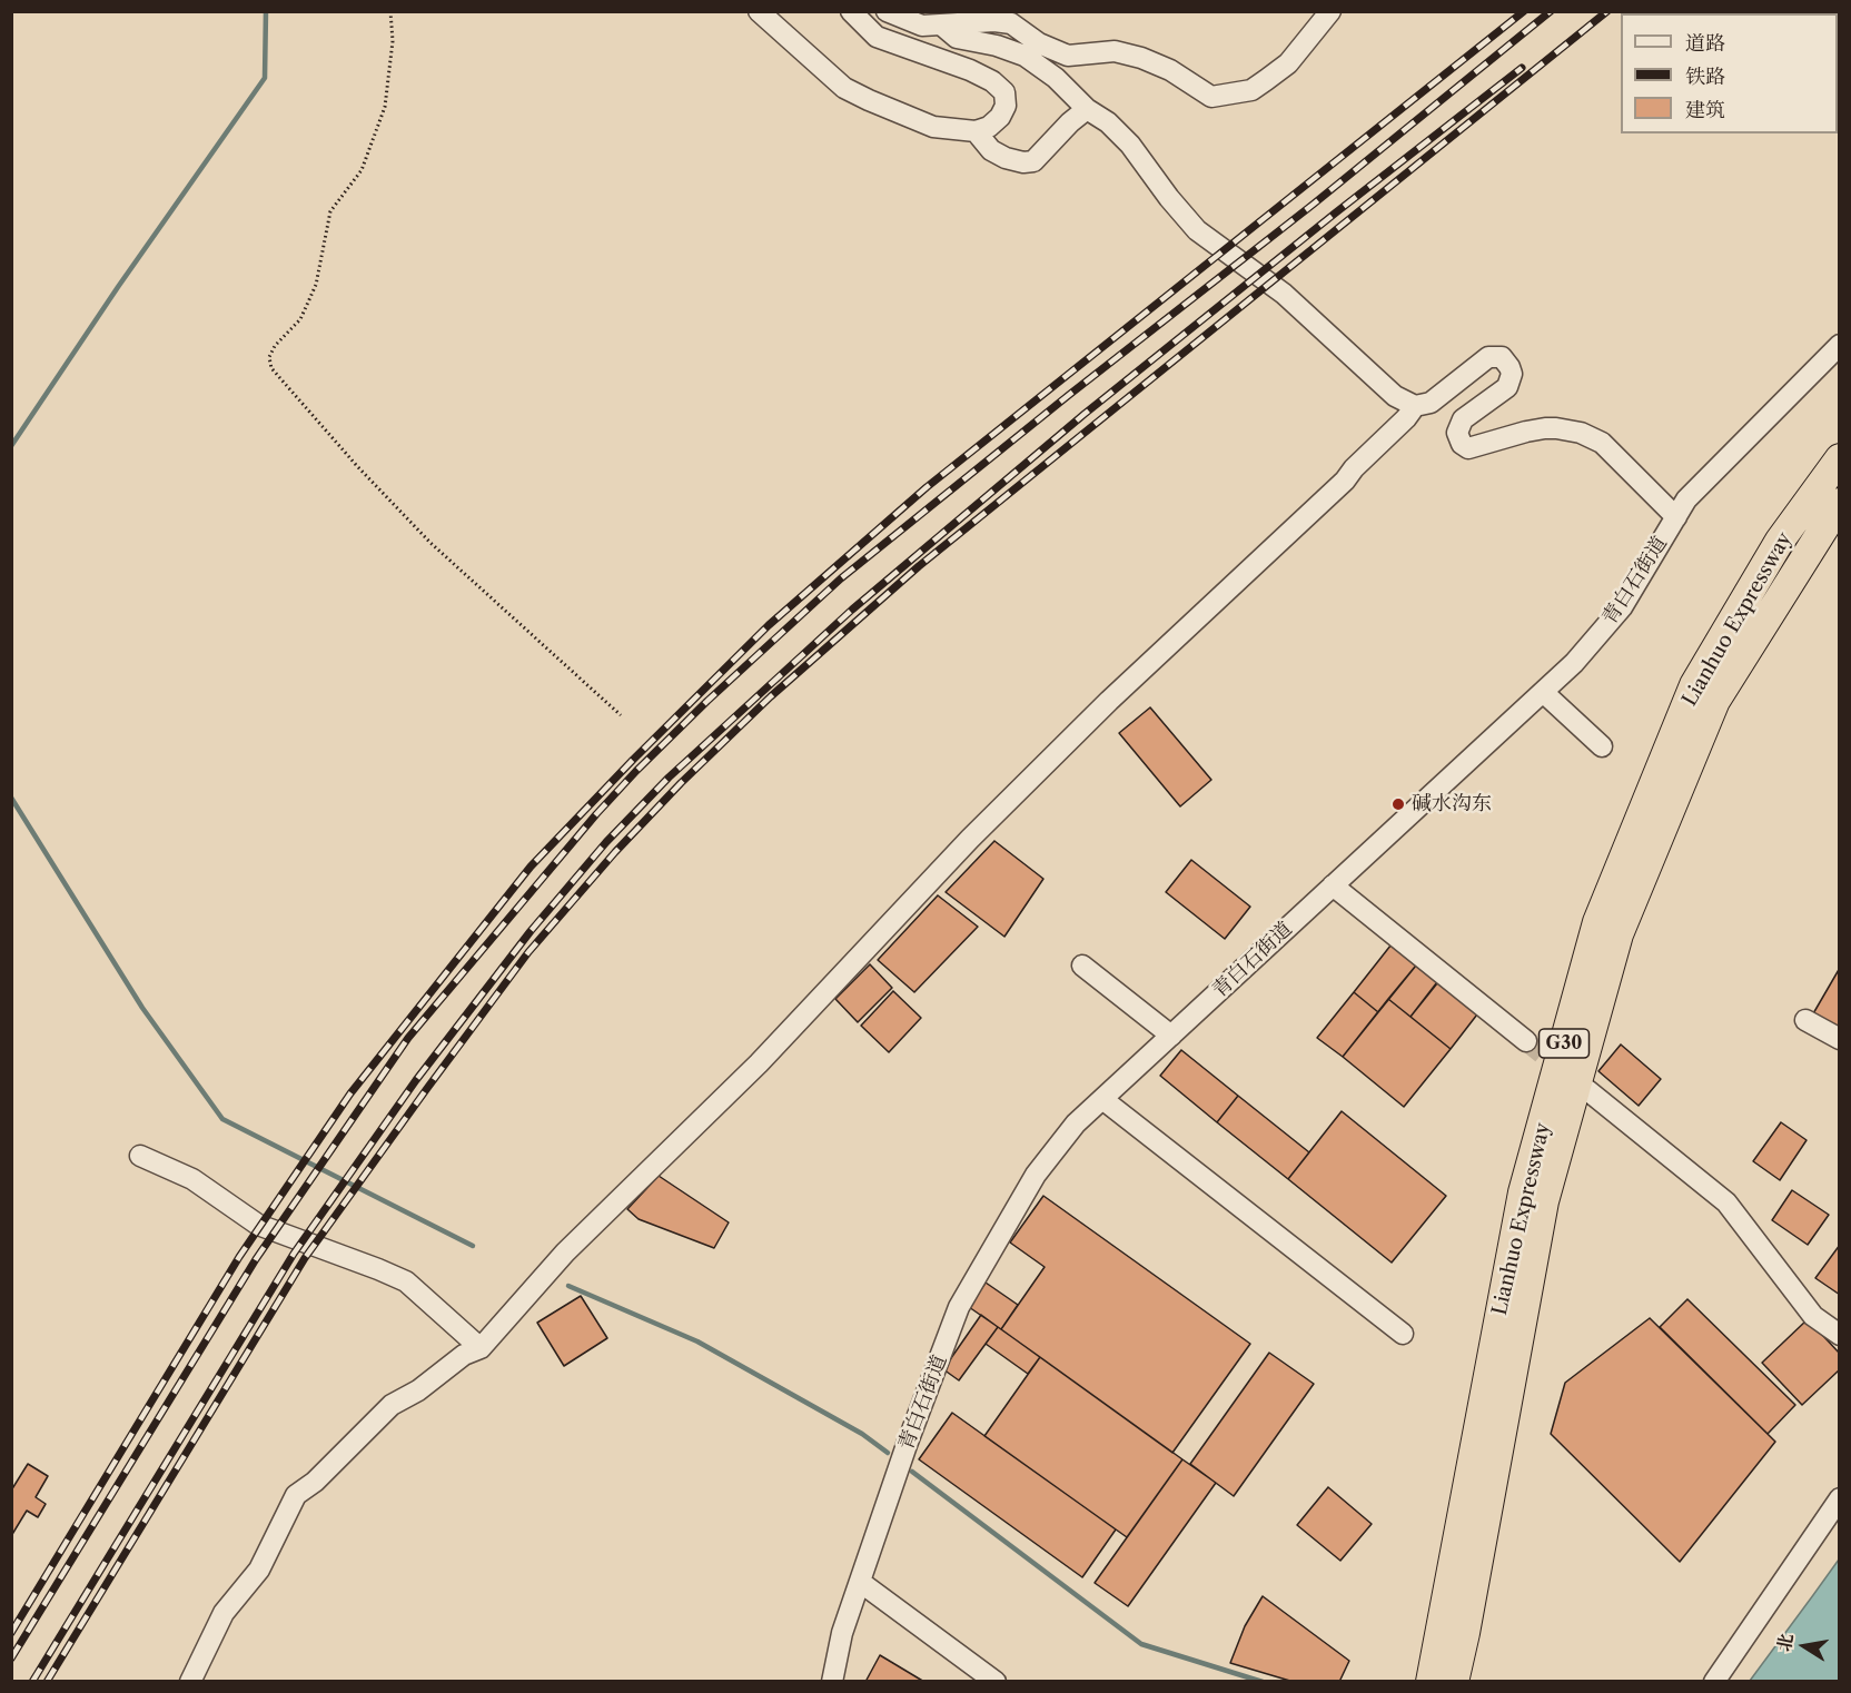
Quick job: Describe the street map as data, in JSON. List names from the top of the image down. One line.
{"streets":{"highway":["Lianhuo Expressway","G30"],"street":["青白石街道"]},"places":["碱水沟东"],"legend":["道路","铁路","建筑"],"north":"left"}
